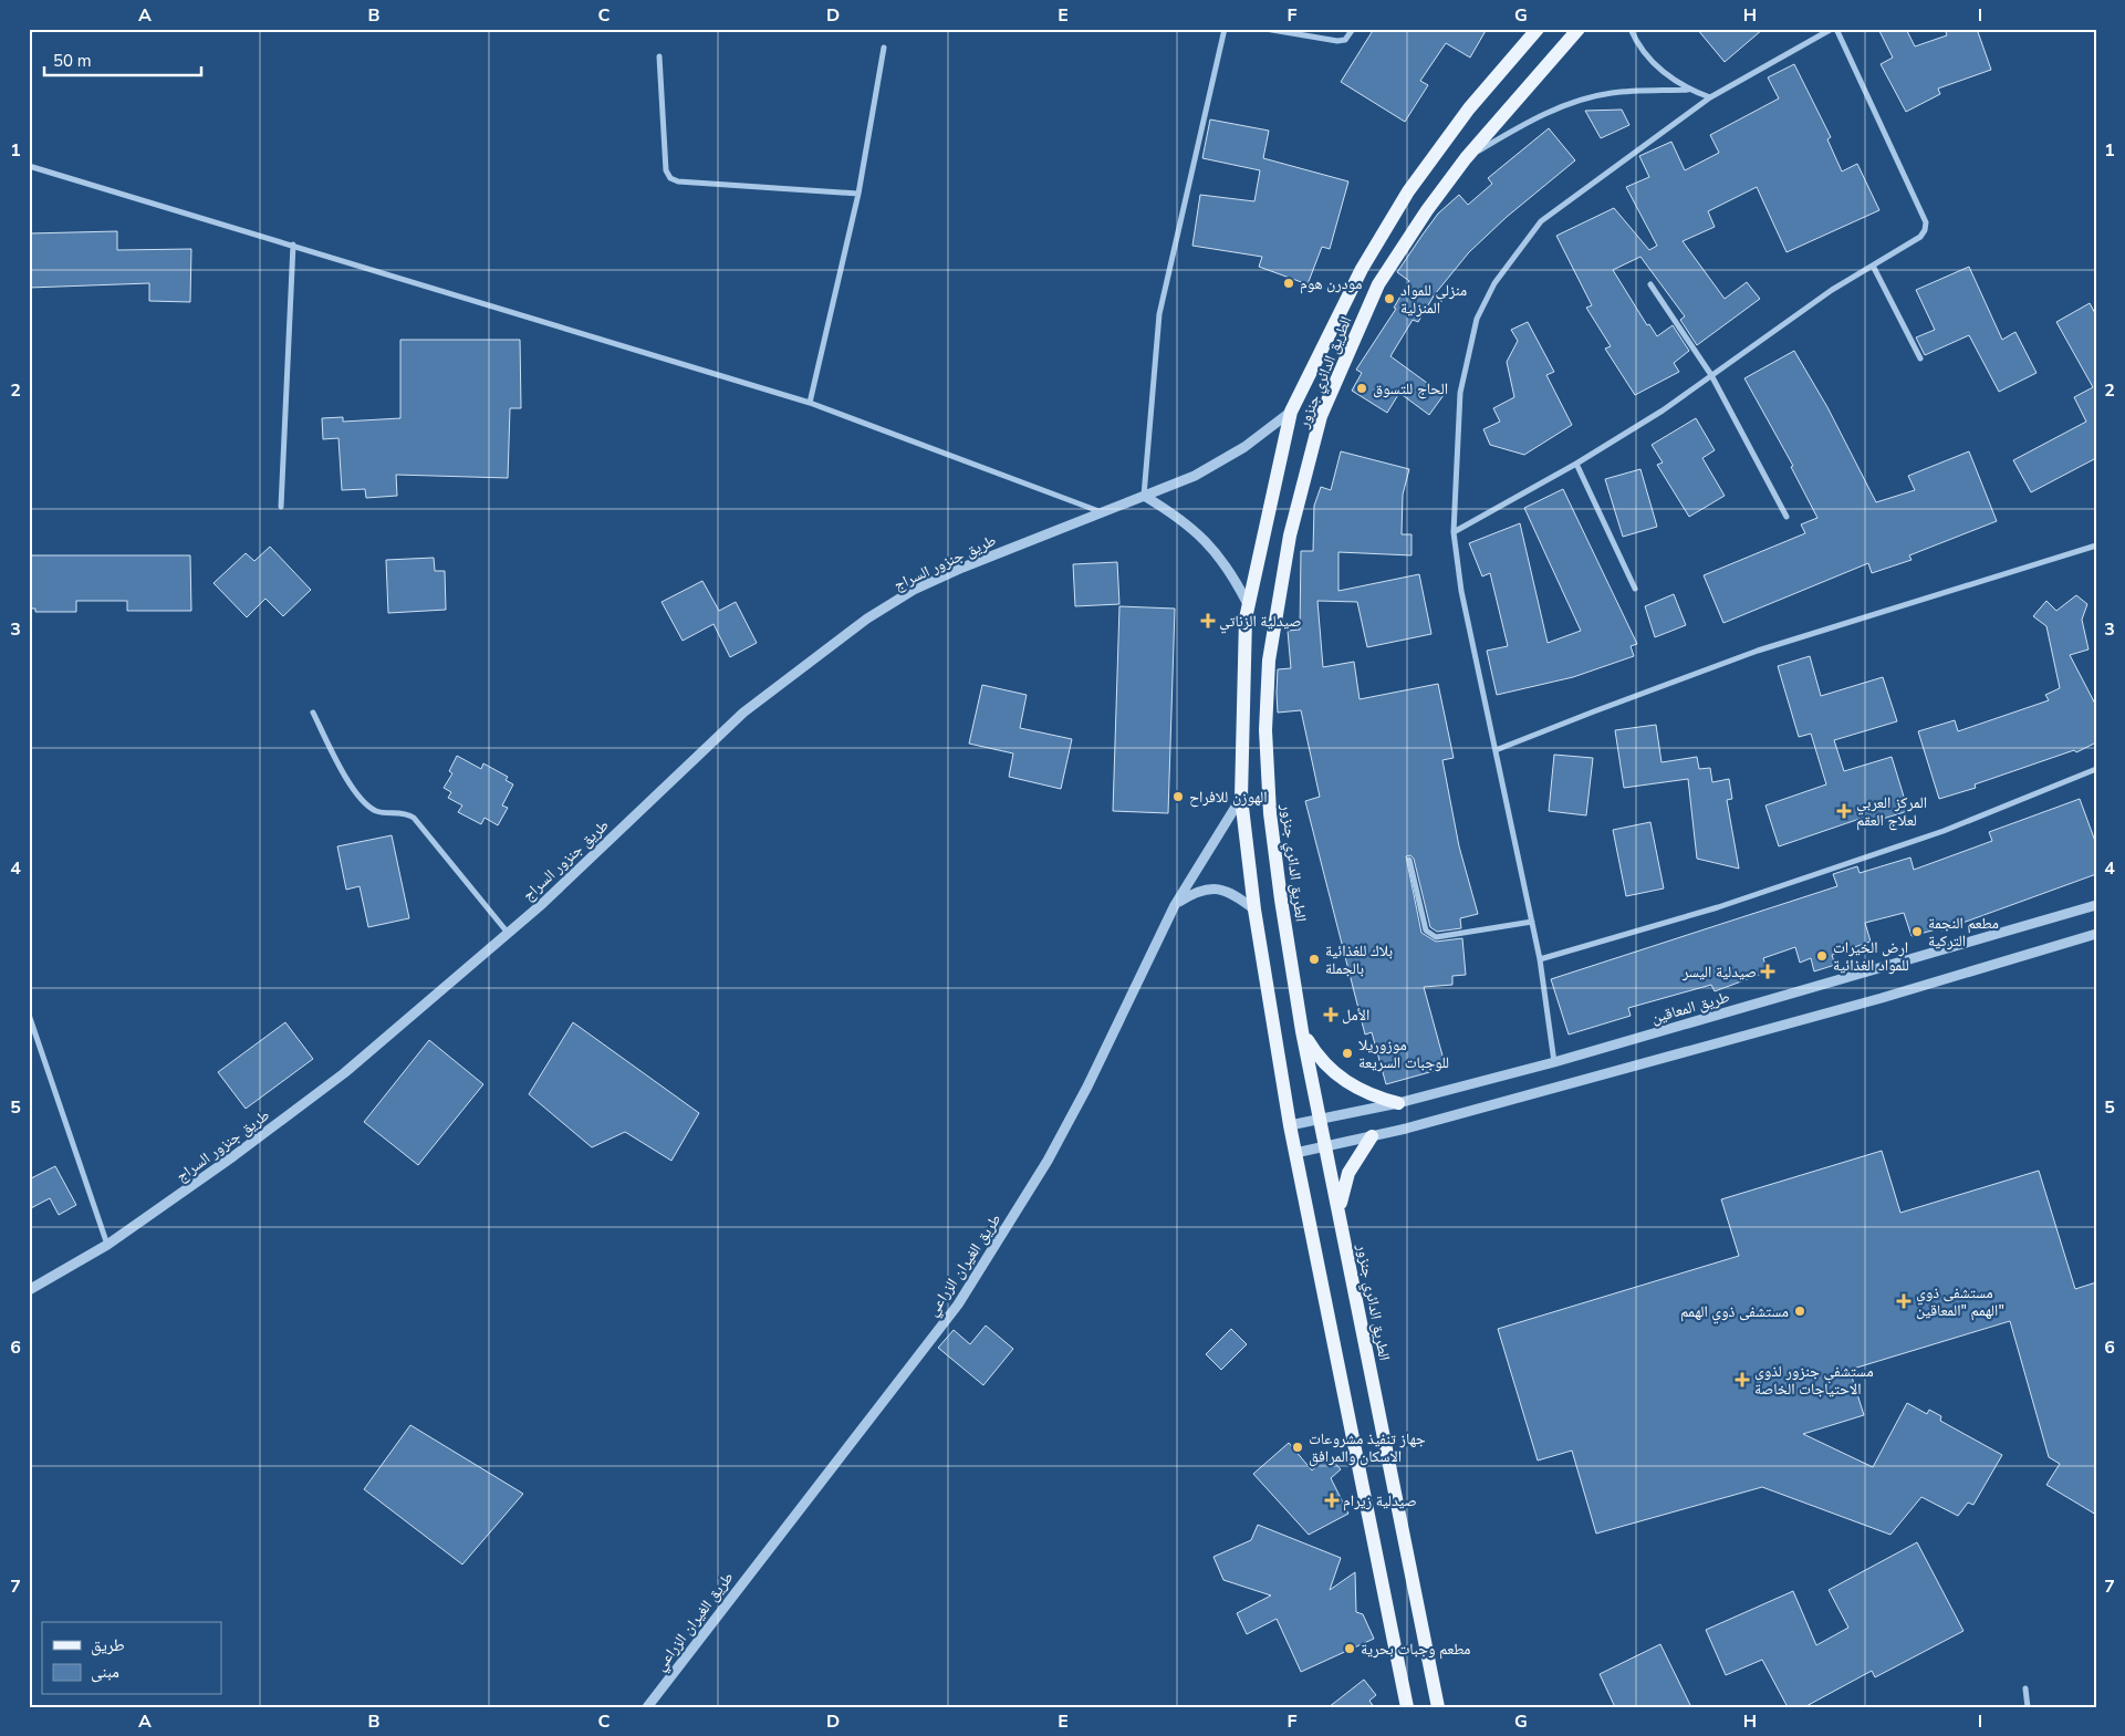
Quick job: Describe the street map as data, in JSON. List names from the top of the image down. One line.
{"streets":{"main road":["الطريق الدائري جنزور"],"street":["طريق جنزور السراج","طريق المعاقين","طريق الغيران الزراعي"]},"crossings":[["الطريق الدائري جنزور","طريق جنزور السراج"],["الطريق الدائري جنزور","طريق المعاقين"],["الطريق الدائري جنزور","طريق الغيران الزراعي"]],"places":{"other":["مودرن هوم","منزلي للمواد المنزلية","الحاج للتسوق","الهوزن للافراح","مطعم النجمة التركية","ارض الخيرات للمواد الغذائية","بلاك للغذائية بالجملة","موزوريلا للوجبات السريعة","مستشفى ذوي الهمم","جهاز تنفيذ مشروعات الاسكان والمرافق","مطعم وجبات بحرية"],"health":["صيدلية الزناتي","المركز العربي لعلاج العقم","صيدلية اليسر","الأمل","مستشفى ذوي الهمم \"المعاقين\"","مستشفي جنزور لذوي الاحتياجات الخاصة","صيدلية زيرام"]},"legend":["طريق","مبنى"],"scale_bar":"50 m","grid":{"columns":["A","B","C","D","E","F","G","H","I"],"rows":["1","2","3","4","5","6","7"]}}
